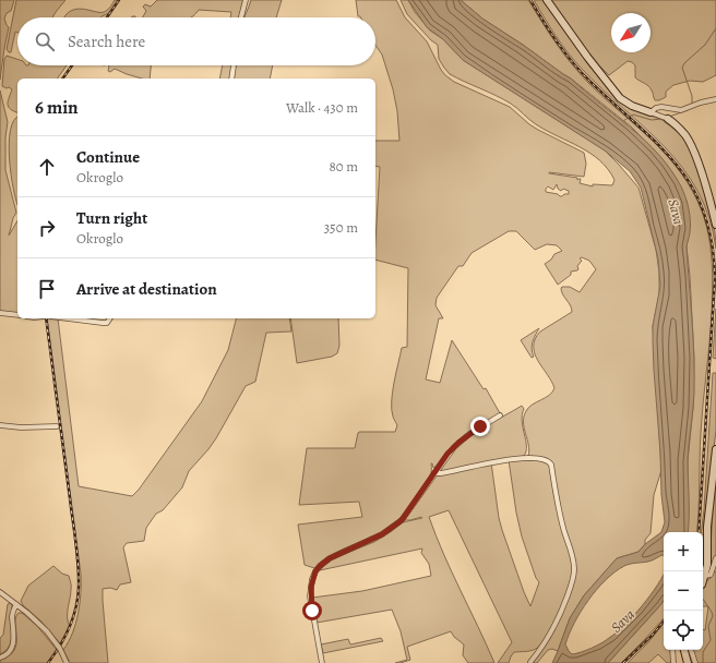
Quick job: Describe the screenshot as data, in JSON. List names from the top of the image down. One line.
{"water":["Sava"],"north":"bottom left","page":{"search":"Search here","heading":["6 min","Walk · 430 m"],"list":[["Continue","Okroglo","80 m"],["Turn right","Okroglo","350 m"],"Arrive at destination"],"map_buttons":["+","−"]}}
